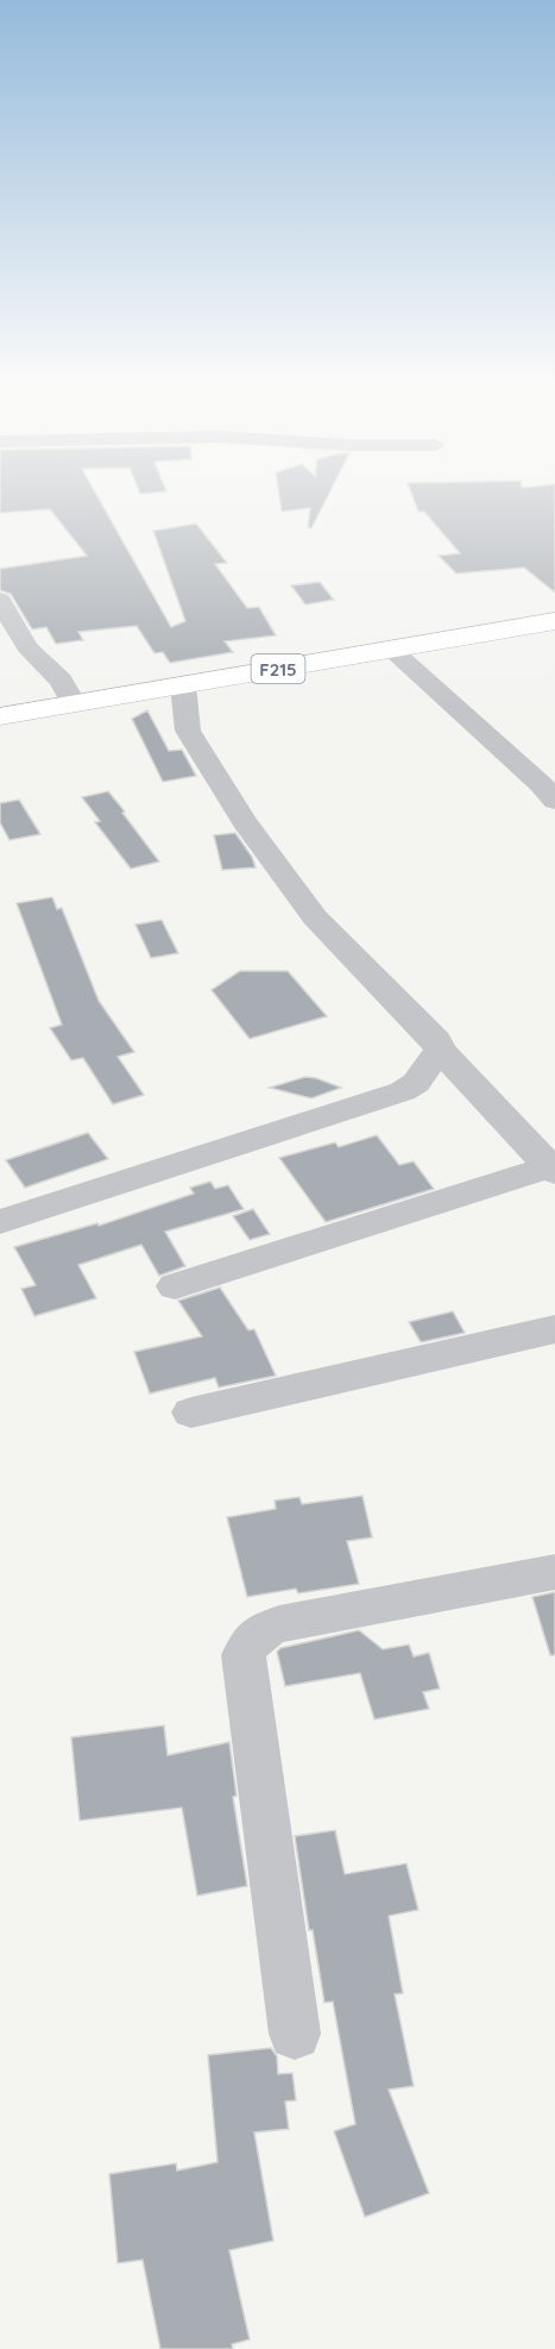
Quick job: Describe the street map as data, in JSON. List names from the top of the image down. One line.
{"streets":{"main road":["F215"]}}
